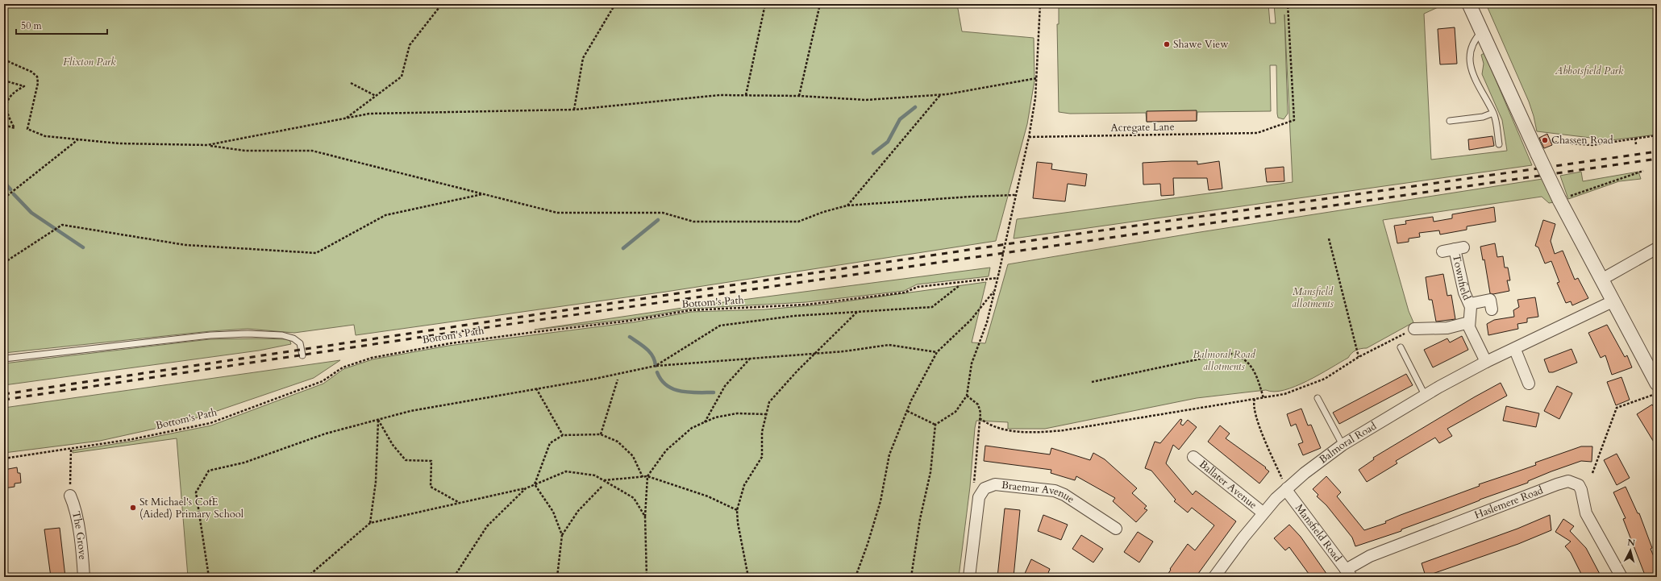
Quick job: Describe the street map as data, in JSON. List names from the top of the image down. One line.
{"streets":{"street":["Townfield","Balmoral Road","Ballater Avenue","Braemar Avenue","Haslemere Road","Mansfield Road","The Grove"],"path":["Acregate Lane","Bottom's Path"]},"crossings":[["Townfield","Balmoral Road"],["Balmoral Road","Ballater Avenue"],["Balmoral Road","Mansfield Road"],["Haslemere Road","Mansfield Road"]],"parks":["Flixton Park","Abbotsfield Park","Mansfield allotments","Balmoral Road allotments"],"places":["Shawe View","Chassen Road","St Michael's CofE (Aided) Primary School"],"scale_bar":"50 m","north":"top"}
